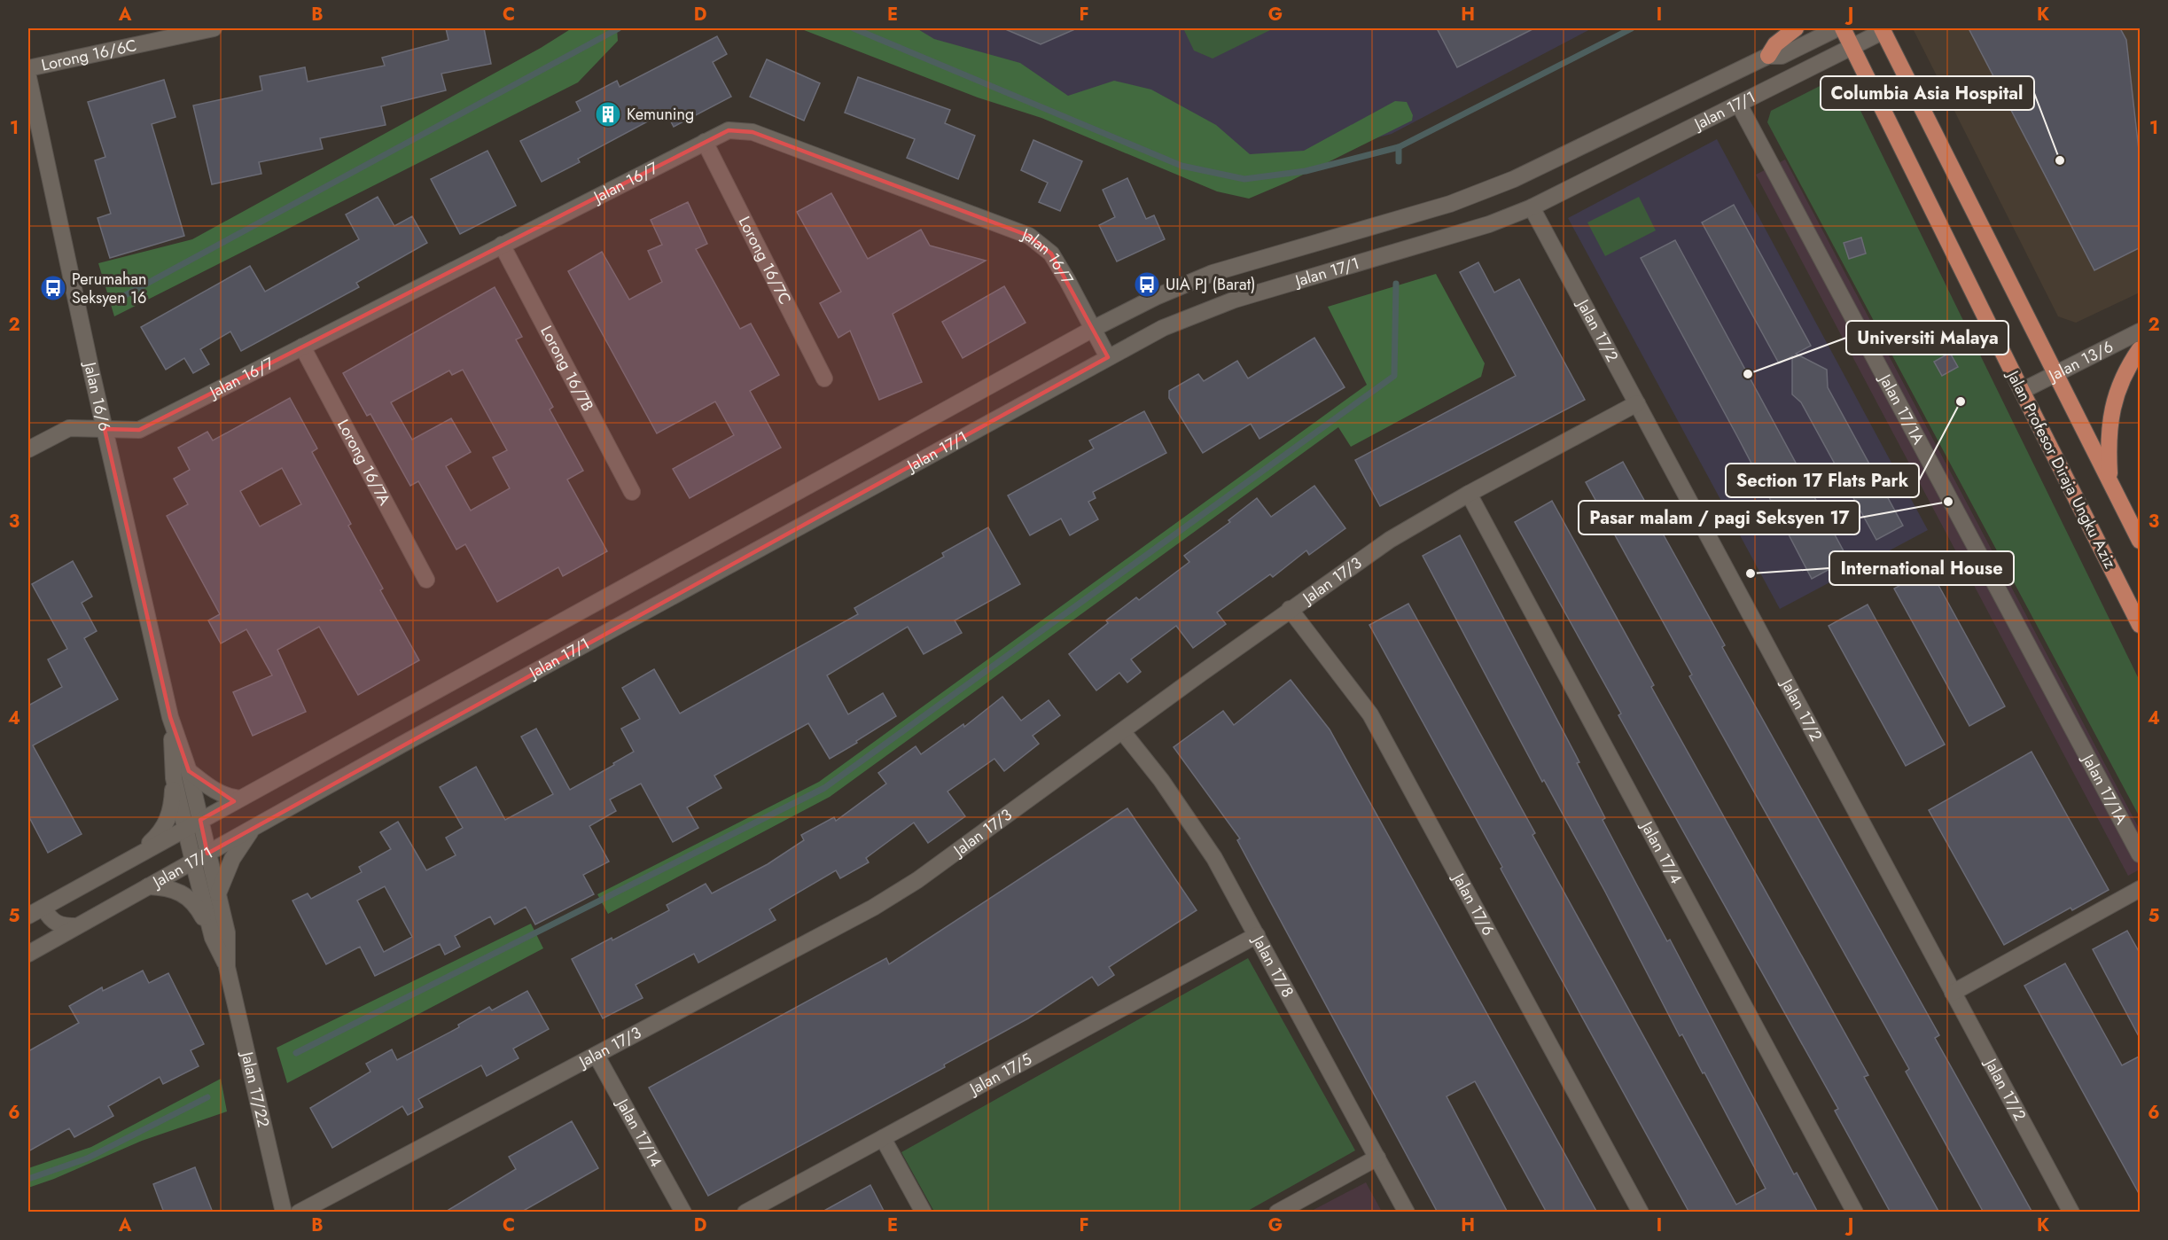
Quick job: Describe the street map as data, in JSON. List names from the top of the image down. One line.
{"streets":{"main road":["Jalan Profesor Diraja Ungku Aziz"],"street":["Lorong 16/6C","Jalan 17/1","Jalan 16/7","Lorong 16/7C","Jalan 17/2","Jalan 13/6","Lorong 16/7B","Jalan 16/6","Jalan 17/1A","Lorong 16/7A","Jalan 17/3","Jalan 17/4","Jalan 17/6","Jalan 17/8","Jalan 17/5","Jalan 17/22","Jalan 17/14"]},"crossings":[["Jalan 17/1","Jalan 16/7"],["Jalan 17/1","Jalan 17/2"],["Jalan 17/1","Jalan 16/6"],["Jalan 17/1","Jalan 17/1A"],["Jalan 17/1","Jalan Profesor Diraja Ungku Aziz"],["Jalan 17/1","Jalan 17/22"],["Jalan 16/7","Lorong 16/7C"],["Jalan 16/7","Lorong 16/7B"],["Jalan 16/7","Jalan 16/6"],["Jalan 16/7","Lorong 16/7A"],["Jalan 17/2","Jalan 17/3"],["Jalan 13/6","Jalan Profesor Diraja Ungku Aziz"],["Jalan 16/6","Jalan 17/22"],["Jalan 17/3","Jalan 17/4"],["Jalan 17/3","Jalan 17/6"],["Jalan 17/3","Jalan 17/8"],["Jalan 17/3","Jalan 17/14"],["Jalan 17/8","Jalan 17/5"]],"places":{"building":["Kemuning"],"other":["Columbia Asia Hospital","Universiti Malaya","Section 17 Flats Park","Pasar malam / pagi Seksyen 17","International House"],"bus stop":["UIA PJ (Barat)","Perumahan Seksyen 16"]},"grid":{"columns":["A","B","C","D","E","F","G","H","I","J","K"],"rows":["1","2","3","4","5","6"]}}
